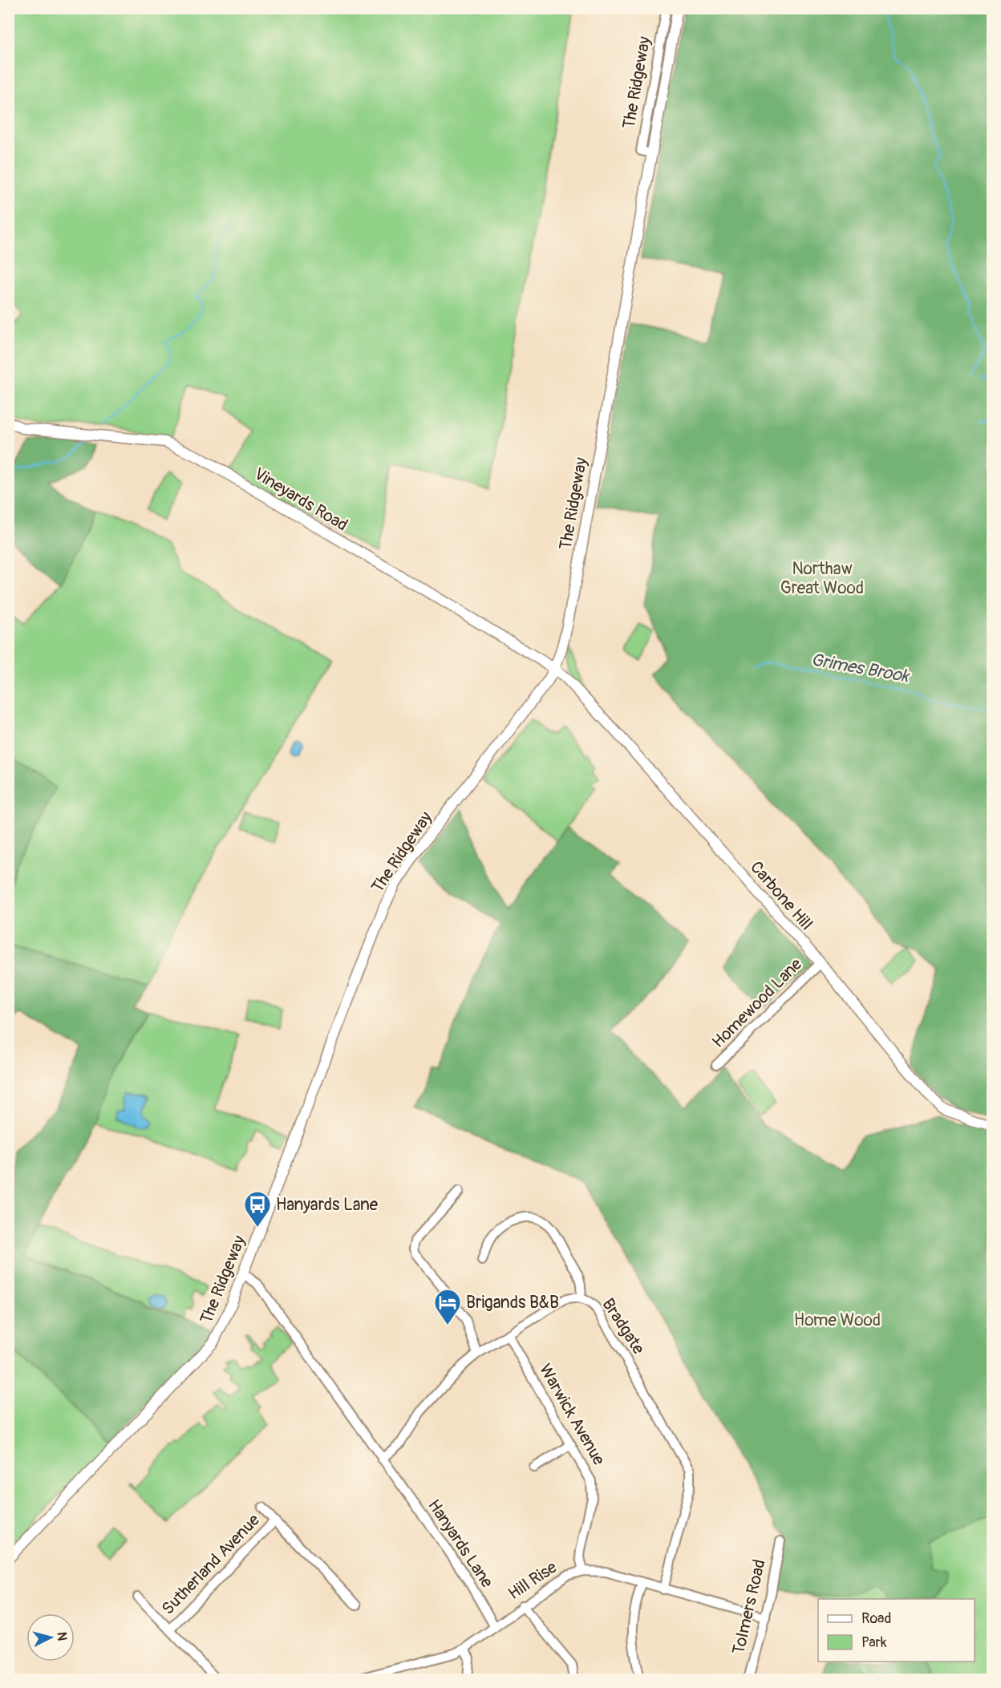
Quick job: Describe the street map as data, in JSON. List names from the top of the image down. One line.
{"streets":{"street":["The Ridgeway","Vineyards Road","Carbone Hill","Homewood Lane","Bradgate","Warwick Avenue","Hanyards Lane","Sutherland Avenue","Hill Rise","Tolmers Road"]},"crossings":[["The Ridgeway","Vineyards Road"],["The Ridgeway","Carbone Hill"],["The Ridgeway","Hanyards Lane"],["Vineyards Road","Carbone Hill"],["Carbone Hill","Homewood Lane"],["Bradgate","Warwick Avenue"],["Bradgate","Hanyards Lane"],["Bradgate","Hill Rise"],["Warwick Avenue","Hill Rise"],["Hanyards Lane","Hill Rise"],["Hill Rise","Tolmers Road"]],"water":["Grimes Brook"],"parks":["Northaw Great Wood","Home Wood"],"places":{"bus stop":["Hanyards Lane"],"hotel":["Brigands B&B"]},"legend":["Road","Park"],"north":"right"}
